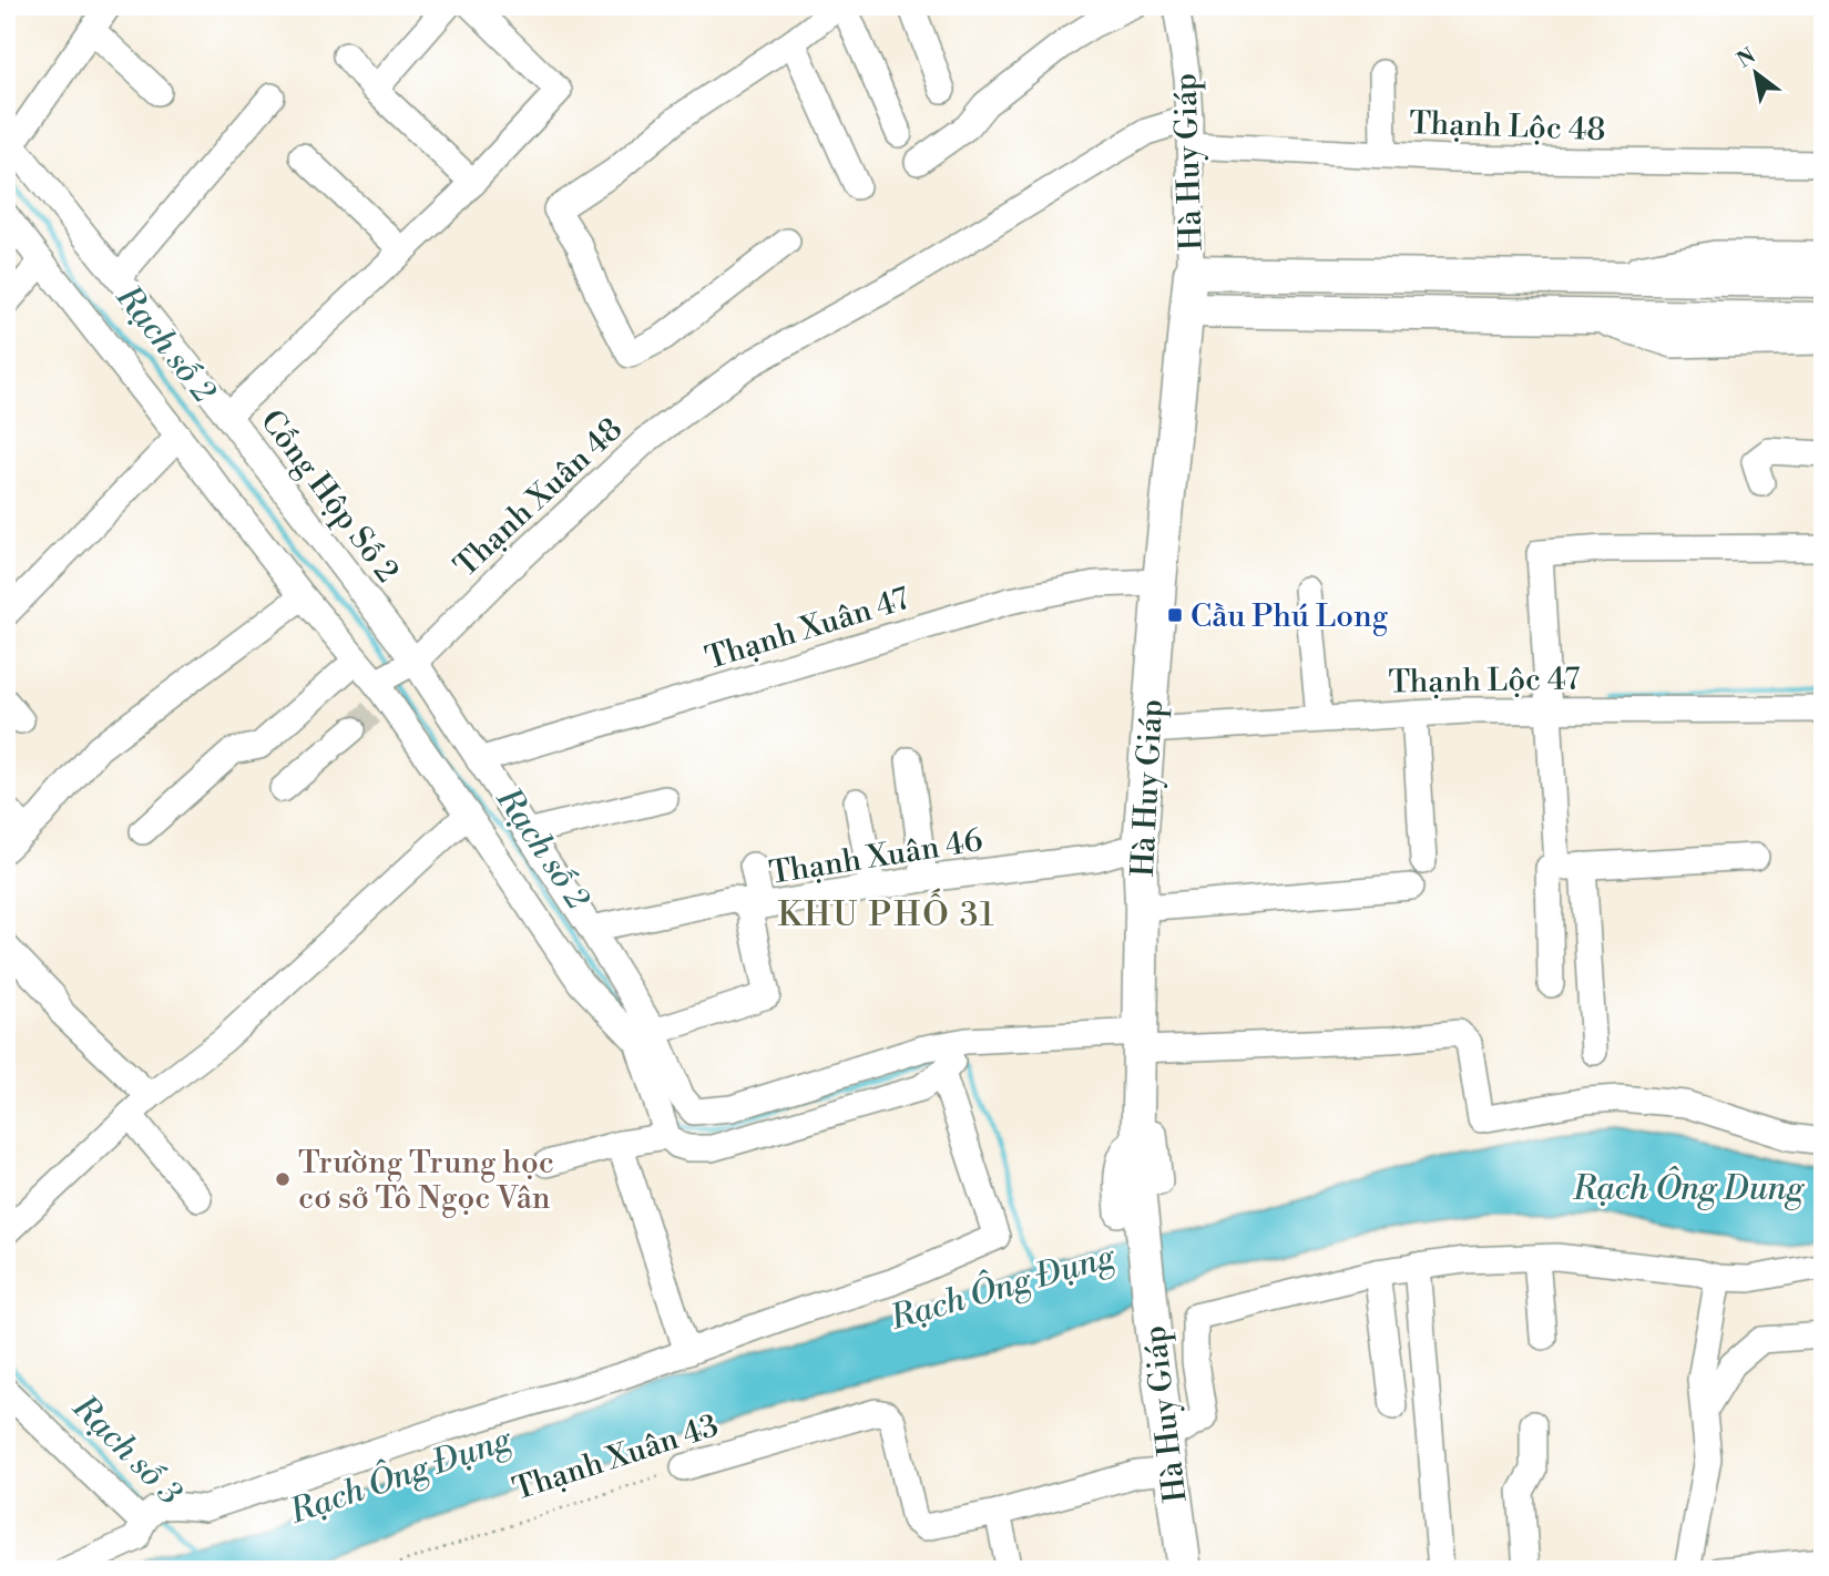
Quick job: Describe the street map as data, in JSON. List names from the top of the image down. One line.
{"streets":{"main road":["Hà Huy Giáp"],"street":["Thạnh Lộc 48","Cống Hộp Số 2","Thạnh Xuân 48","Thạnh Xuân 47","Thạnh Lộc 47","Thạnh Xuân 46","Thạnh Xuân 43"]},"crossings":[["Thạnh Lộc 48","Hà Huy Giáp"],["Hà Huy Giáp","Thạnh Xuân 48"],["Hà Huy Giáp","Thạnh Xuân 47"],["Hà Huy Giáp","Thạnh Lộc 47"],["Hà Huy Giáp","Thạnh Xuân 46"],["Cống Hộp Số 2","Thạnh Xuân 48"],["Cống Hộp Số 2","Thạnh Xuân 47"],["Cống Hộp Số 2","Thạnh Xuân 46"]],"districts":["KHU PHỐ 31"],"water":["Rạch số 2","Rạch Ông Dung","Rạch Ông Đụng","Rạch số 3"],"places":{"transit":["Cầu Phú Long"],"other":["Trường Trung học cơ sở Tô Ngọc Vân"]},"north":"top left"}
